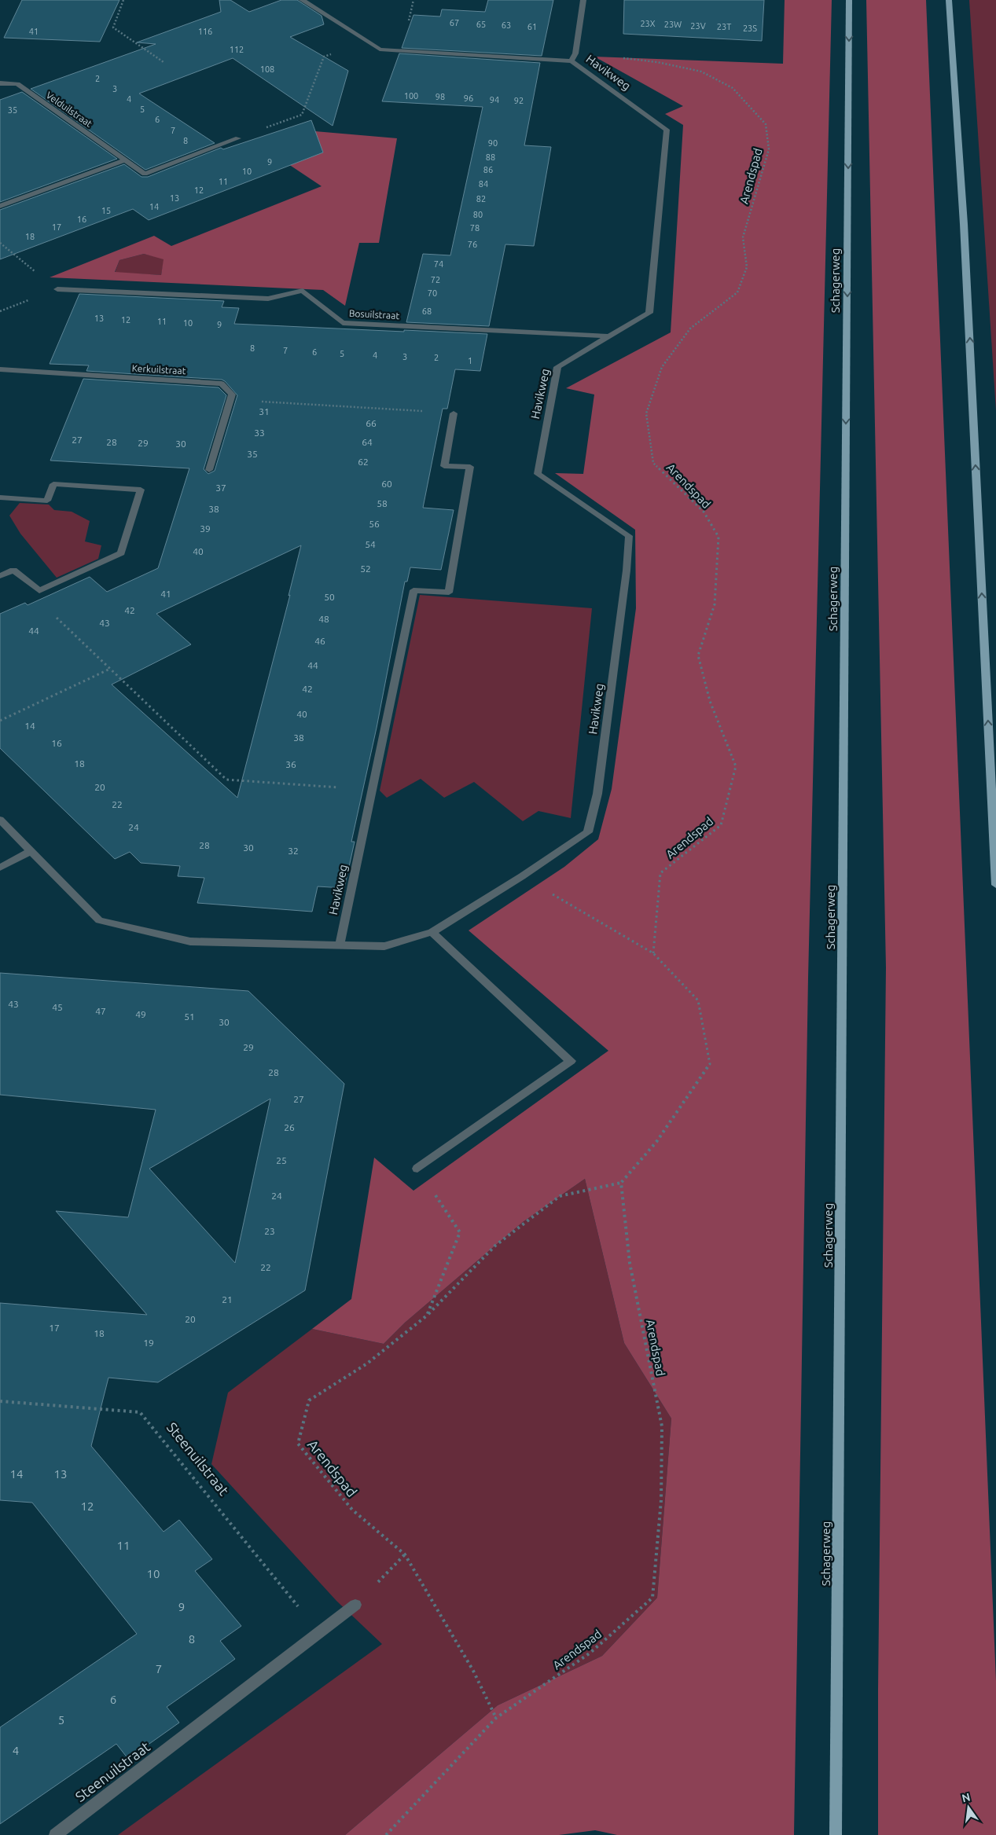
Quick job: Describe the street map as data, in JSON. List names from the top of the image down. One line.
{"streets":{"main road":["Schagerweg"],"street":["Havikweg","Velduilstraat","Bosuilstraat","Kerkuilstraat","Steenuilstraat"],"path":["Arendspad"]},"crossings":[["Havikweg","Arendspad"],["Havikweg","Bosuilstraat"]],"one_way":["Schagerweg"],"house_numbers":["67","23X","65","23W","63","23V","61","23T","23S","41","116","112","108","2","3","100","98","96","4","94","92","5","35","6","7","8","90","88","9","86","10","11","84","12","13","82","14","15","80","16","17","78","18","76","74","72","70","68","13","12","11","10","9","8","7","6","5","4","3","2","1","31","66","33","27","28","64","29","30","35","62","60","37","58","38","56","39","54","40","52","41","50","42","48","43","44","46","44","42","40","14","38","16","18","36","20","22","24","28","30","32","43","45","47","49","51","30","29","28","27","26","25","24","23","22","21","20","17","18","19","14","13","12","11","10","9","8","7","6","5","4"],"north":"top"}
